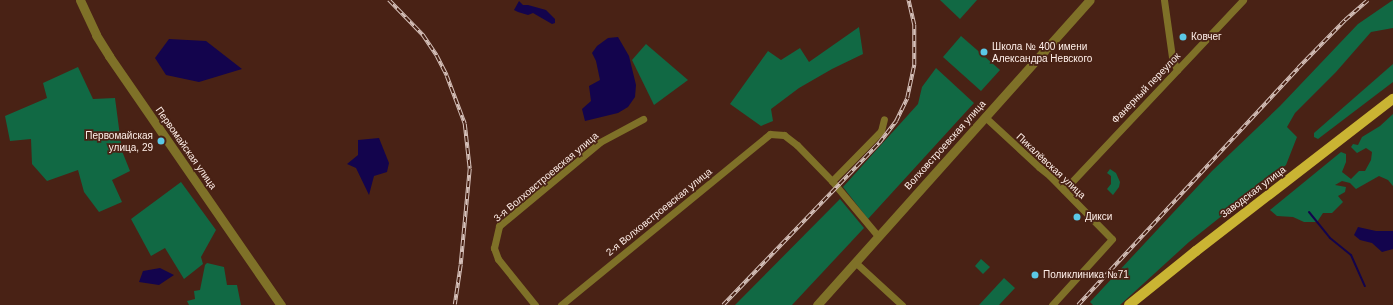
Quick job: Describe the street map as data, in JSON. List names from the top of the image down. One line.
{"streets":{"main road":["Заводская улица"],"street":["Фанерный переулок","Волховстроевская улица","Первомайская улица","Пикалёвская улица","3-я Волховстроевская улица","2-я Волховстроевская улица"]},"crossings":[["Фанерный переулок","Пикалёвская улица"],["Волховстроевская улица","Пикалёвская улица"]],"places":["Ковчег","Школа № 400 имени Александра Невского","Первомайская улица, 29","Дикси","Поликлиника №71"]}
